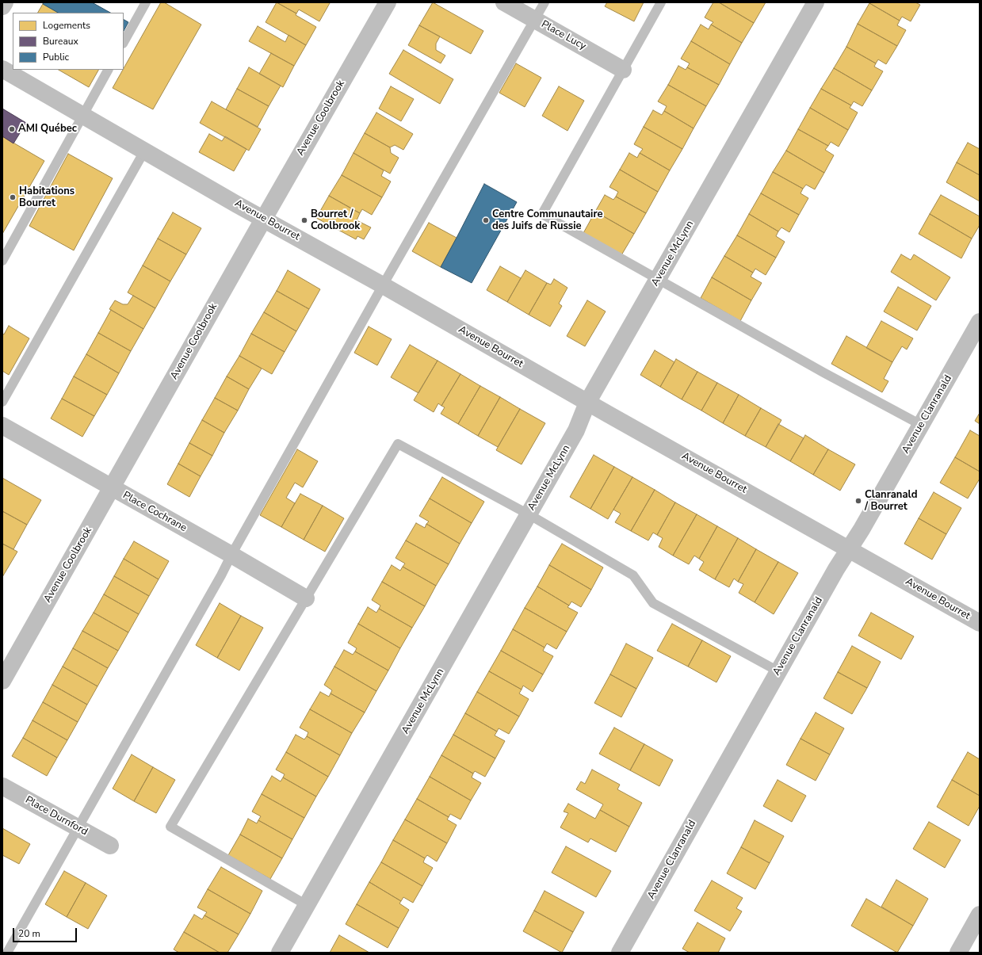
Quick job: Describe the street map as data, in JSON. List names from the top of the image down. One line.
{"streets":{"street":["Place Lucy","Avenue Coolbrook","Avenue Bourret","Avenue McLynn","Avenue Clanranald","Place Cochrane","Place Durnford"]},"crossings":[["Avenue Coolbrook","Avenue Bourret"],["Avenue Coolbrook","Place Cochrane"],["Avenue Bourret","Avenue McLynn"],["Avenue Bourret","Avenue Clanranald"]],"places":["AMI Québec","Habitations Bourret","Bourret / Coolbrook","Centre Communautaire des Juifs de Russie","Clanranald / Bourret"],"legend":["Logements","Bureaux","Public"],"scale_bar":"20 m"}
